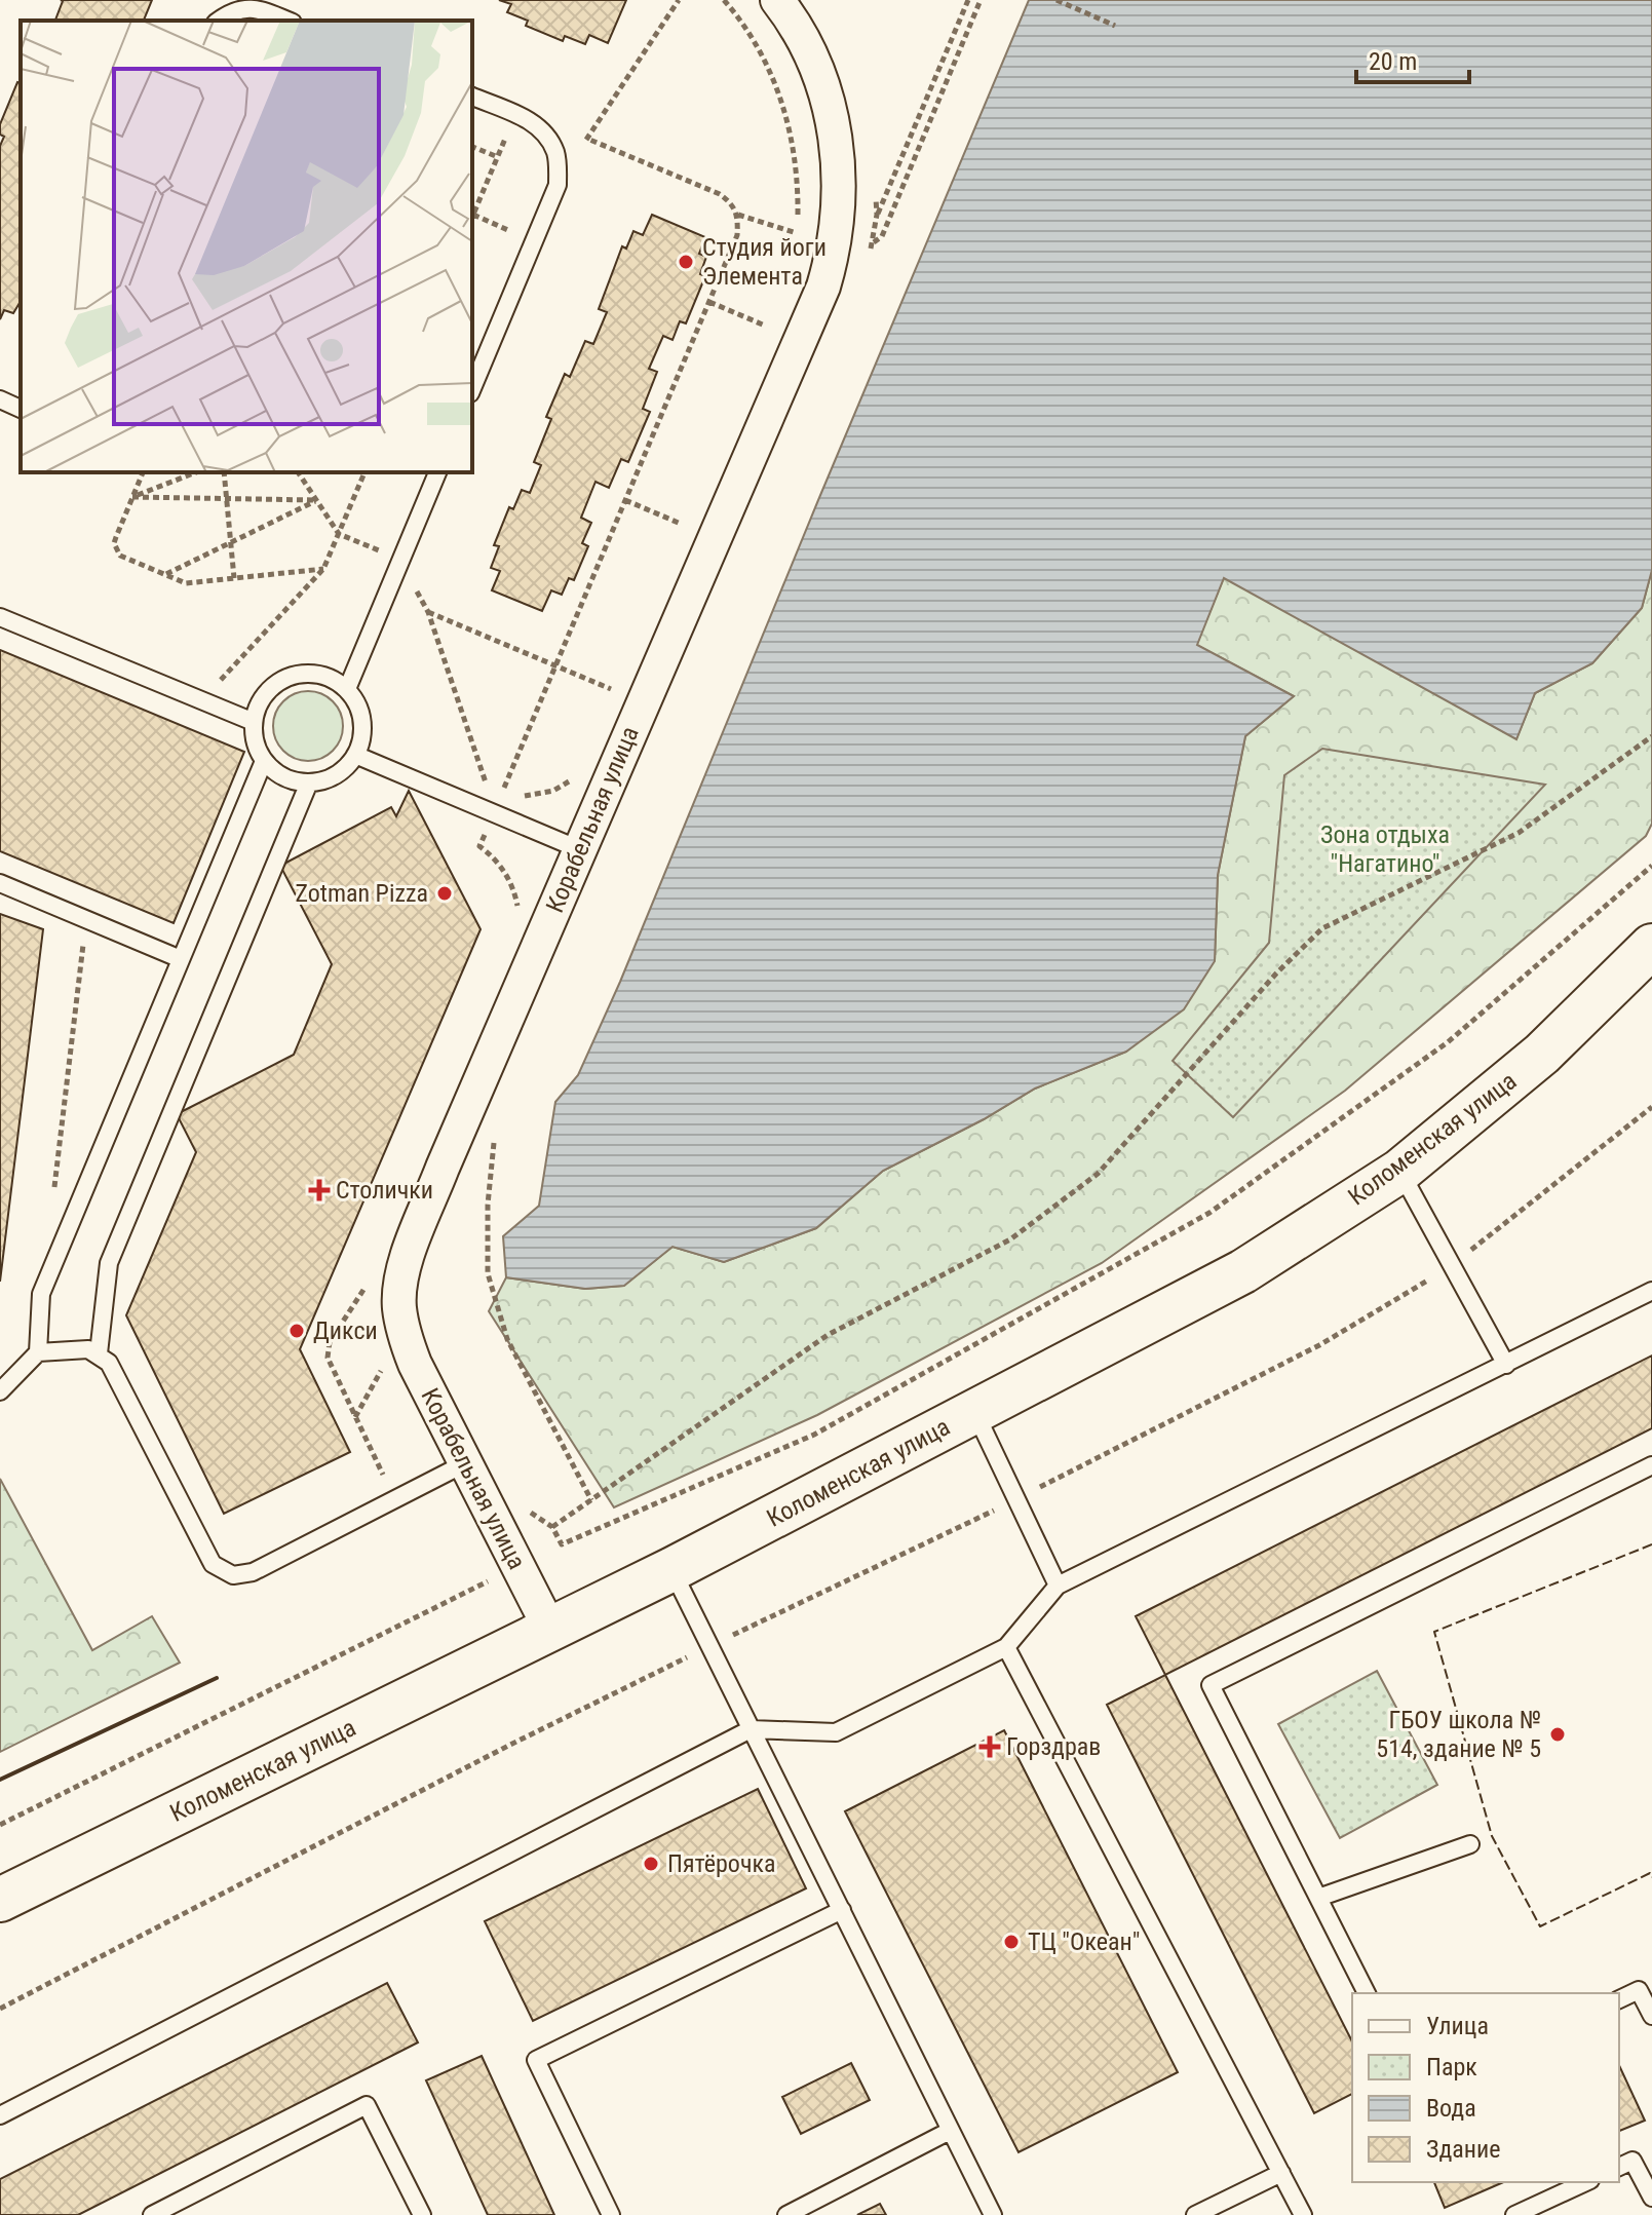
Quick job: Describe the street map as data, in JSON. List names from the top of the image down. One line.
{"streets":{"street":["Корабельная улица","Коломенская улица"]},"crossings":[["Корабельная улица","Коломенская улица"]],"parks":["Зона отдыха \"Нагатино\""],"places":{"other":["Студия йоги Элемента","Zotman Pizza","Дикси","ГБОУ школа № 514, здание № 5","Пятёрочка","ТЦ \"Океан\""],"health":["Столички","Горздрав"]},"legend":["Улица","Парк","Вода","Здание"],"scale_bar":"20 m"}
